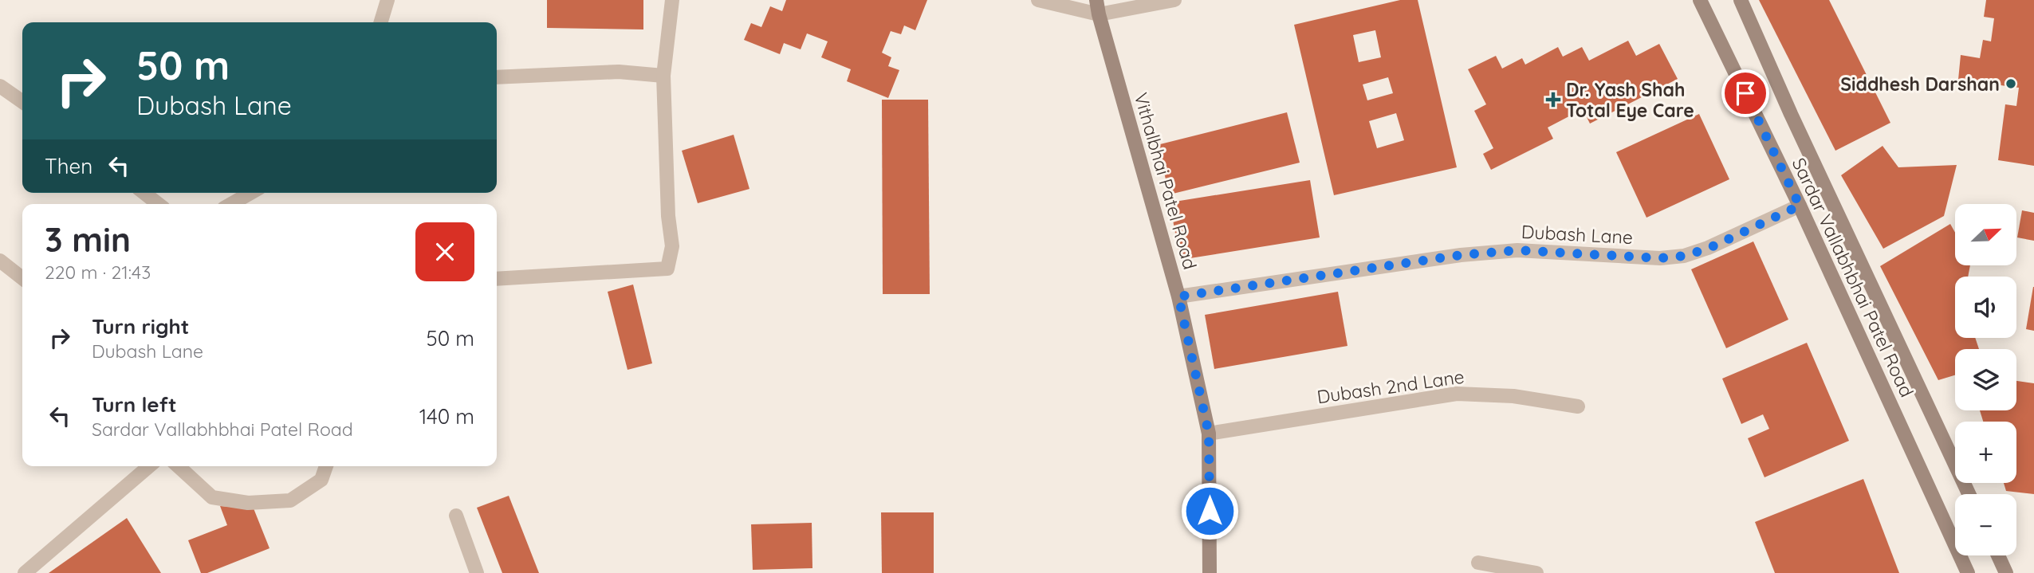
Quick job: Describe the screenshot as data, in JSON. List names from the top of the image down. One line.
{"streets":{"main road":["Vithalbhai Patel Road","Sardar Vallabhbhai Patel Road"],"street":["Dubash Lane","Dubash 2nd Lane"]},"crossings":[["Vithalbhai Patel Road","Dubash Lane"],["Vithalbhai Patel Road","Dubash 2nd Lane"],["Dubash Lane","Sardar Vallabhbhai Patel Road"]],"places":{"other":["Siddhesh Darshan"],"health":["Dr. Yash Shah Total Eye Care"]},"north":"top right","page":{"turn":["50 m","Dubash Lane"],"then":"Then","map_buttons":["+","−"],"heading":["3 min","220 m · 21:43"],"list":[{"name":"Turn right","note":"Dubash Lane","value":"50 m"},{"name":"Turn left","note":"Sardar Vallabhbhai Patel Road","value":"140 m"}]}}
